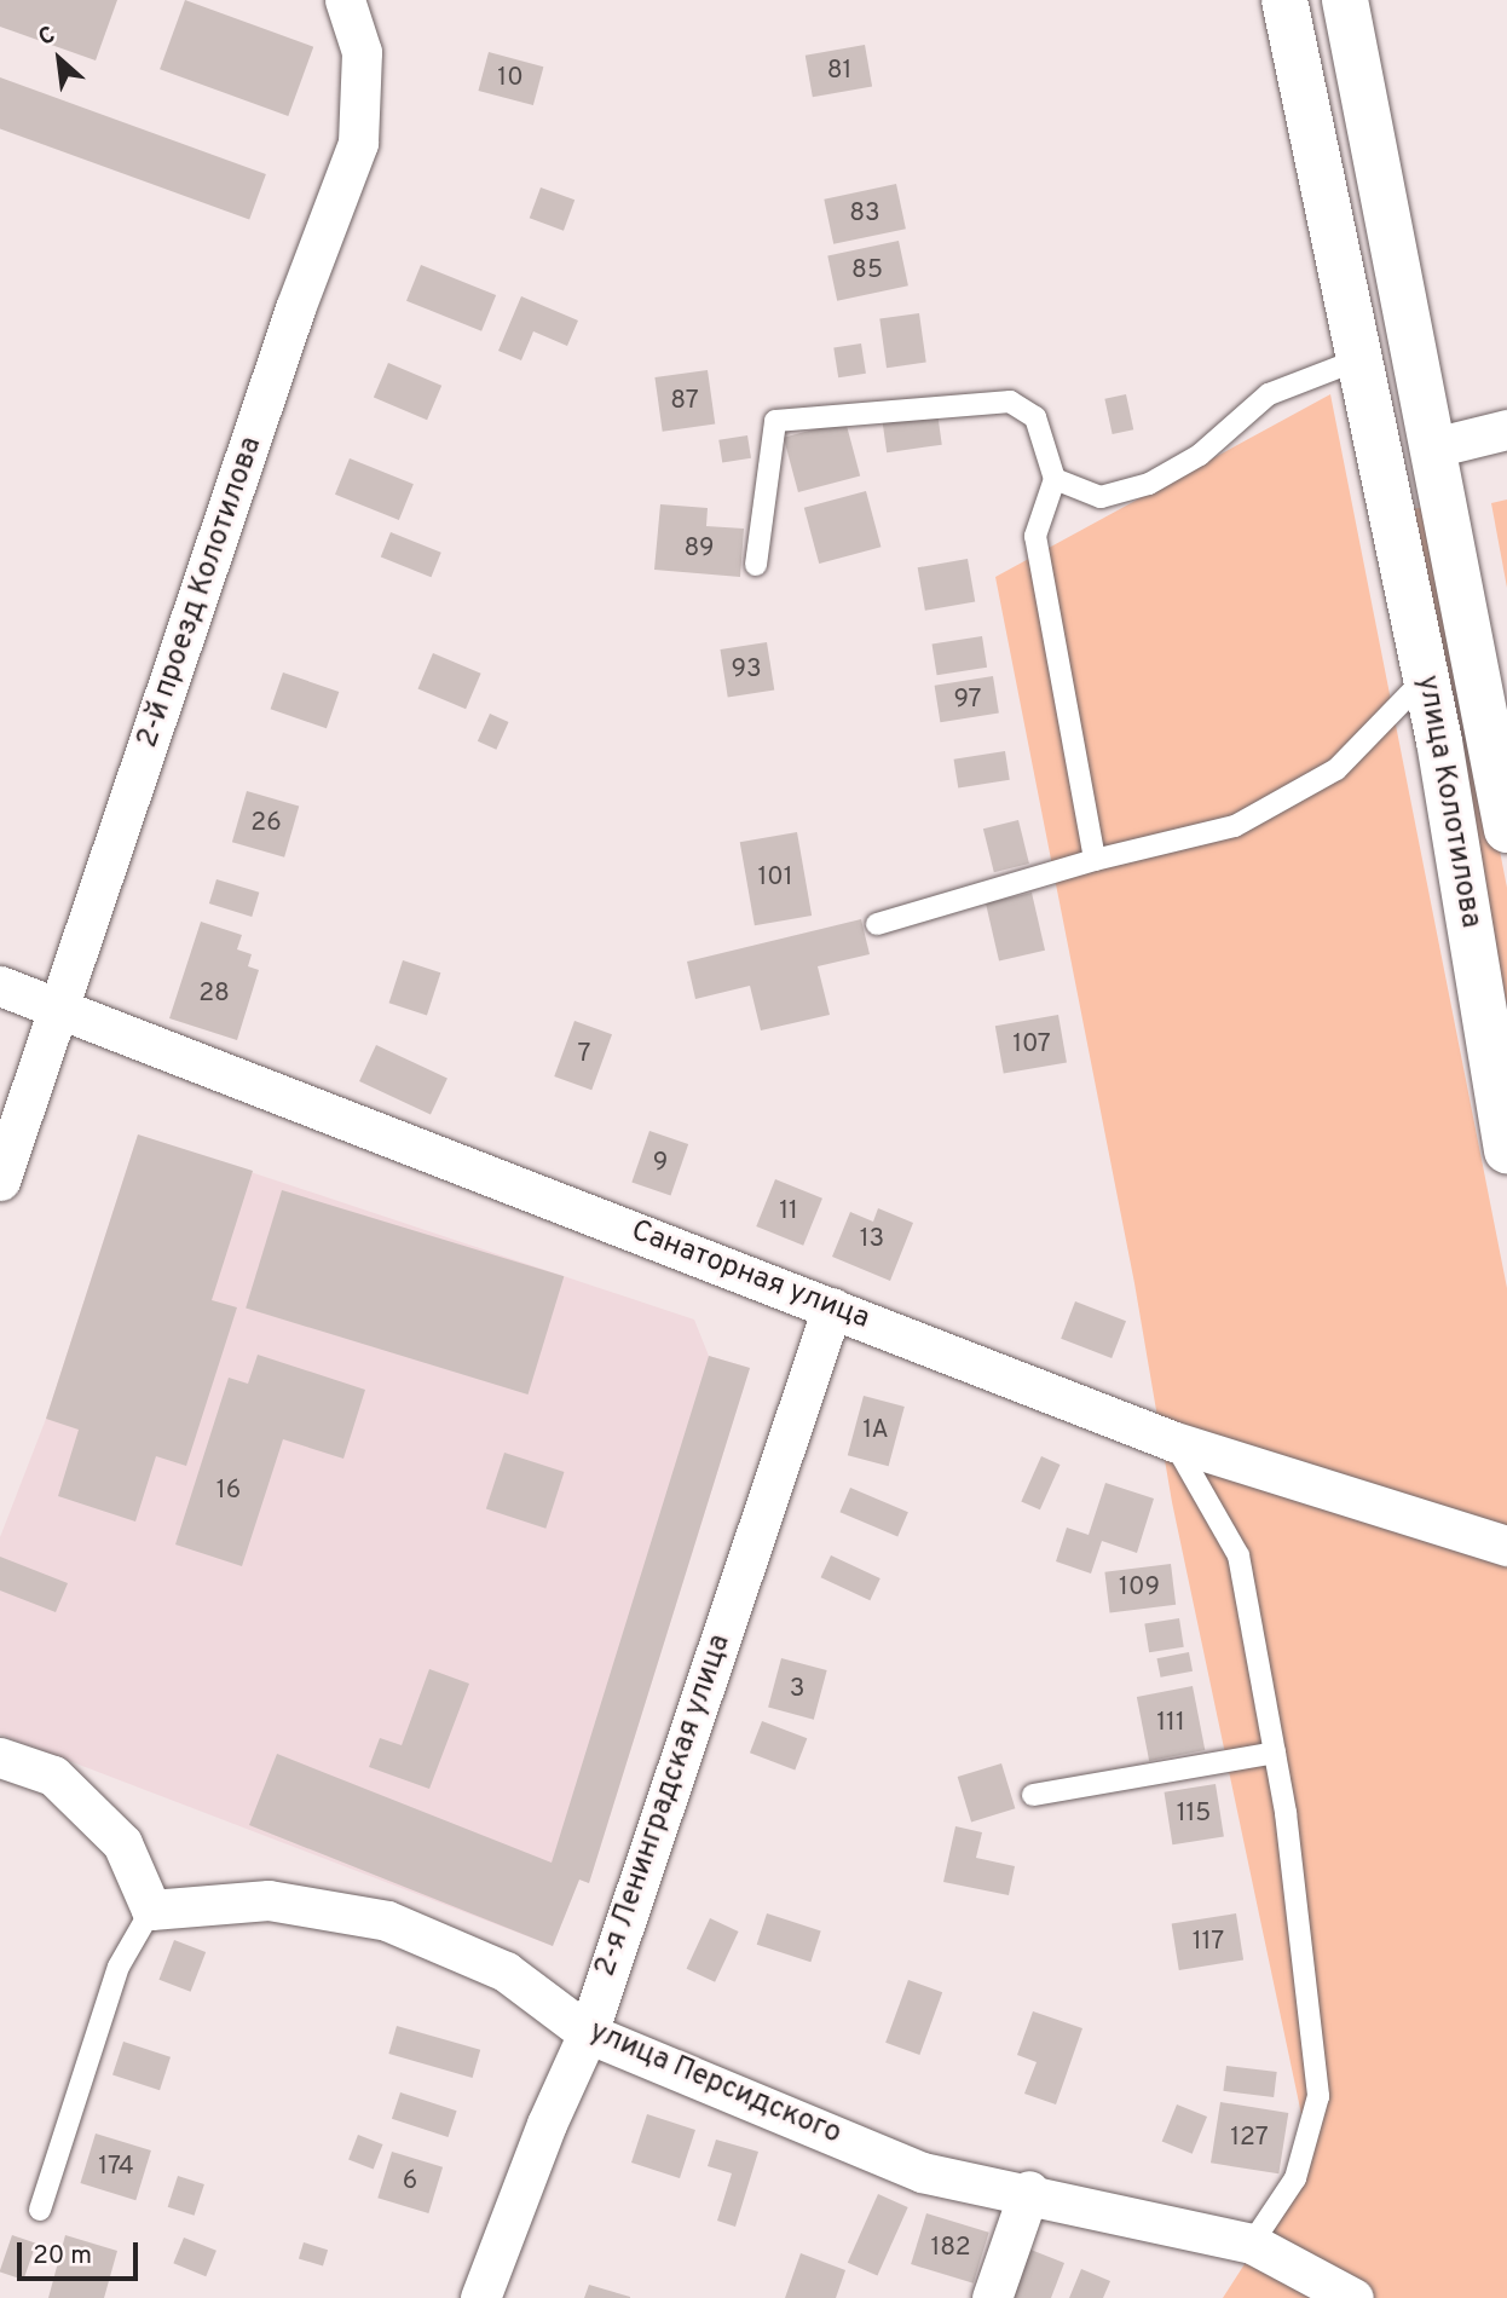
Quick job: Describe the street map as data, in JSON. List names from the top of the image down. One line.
{"streets":{"main road":["улица Колотилова"],"street":["2-й проезд Колотилова","Санаторная улица","2-я Ленинградская улица","улица Персидского"]},"crossings":[["2-й проезд Колотилова","Санаторная улица"],["Санаторная улица","2-я Ленинградская улица"],["2-я Ленинградская улица","улица Персидского"]],"house_numbers":["81","10","83","85","87","89","93","97","26","101","28","107","7","9","11","13","1А","16","109","3","111","115","117","127","174","6","182"],"scale_bar":"20 m","north":"top left"}
